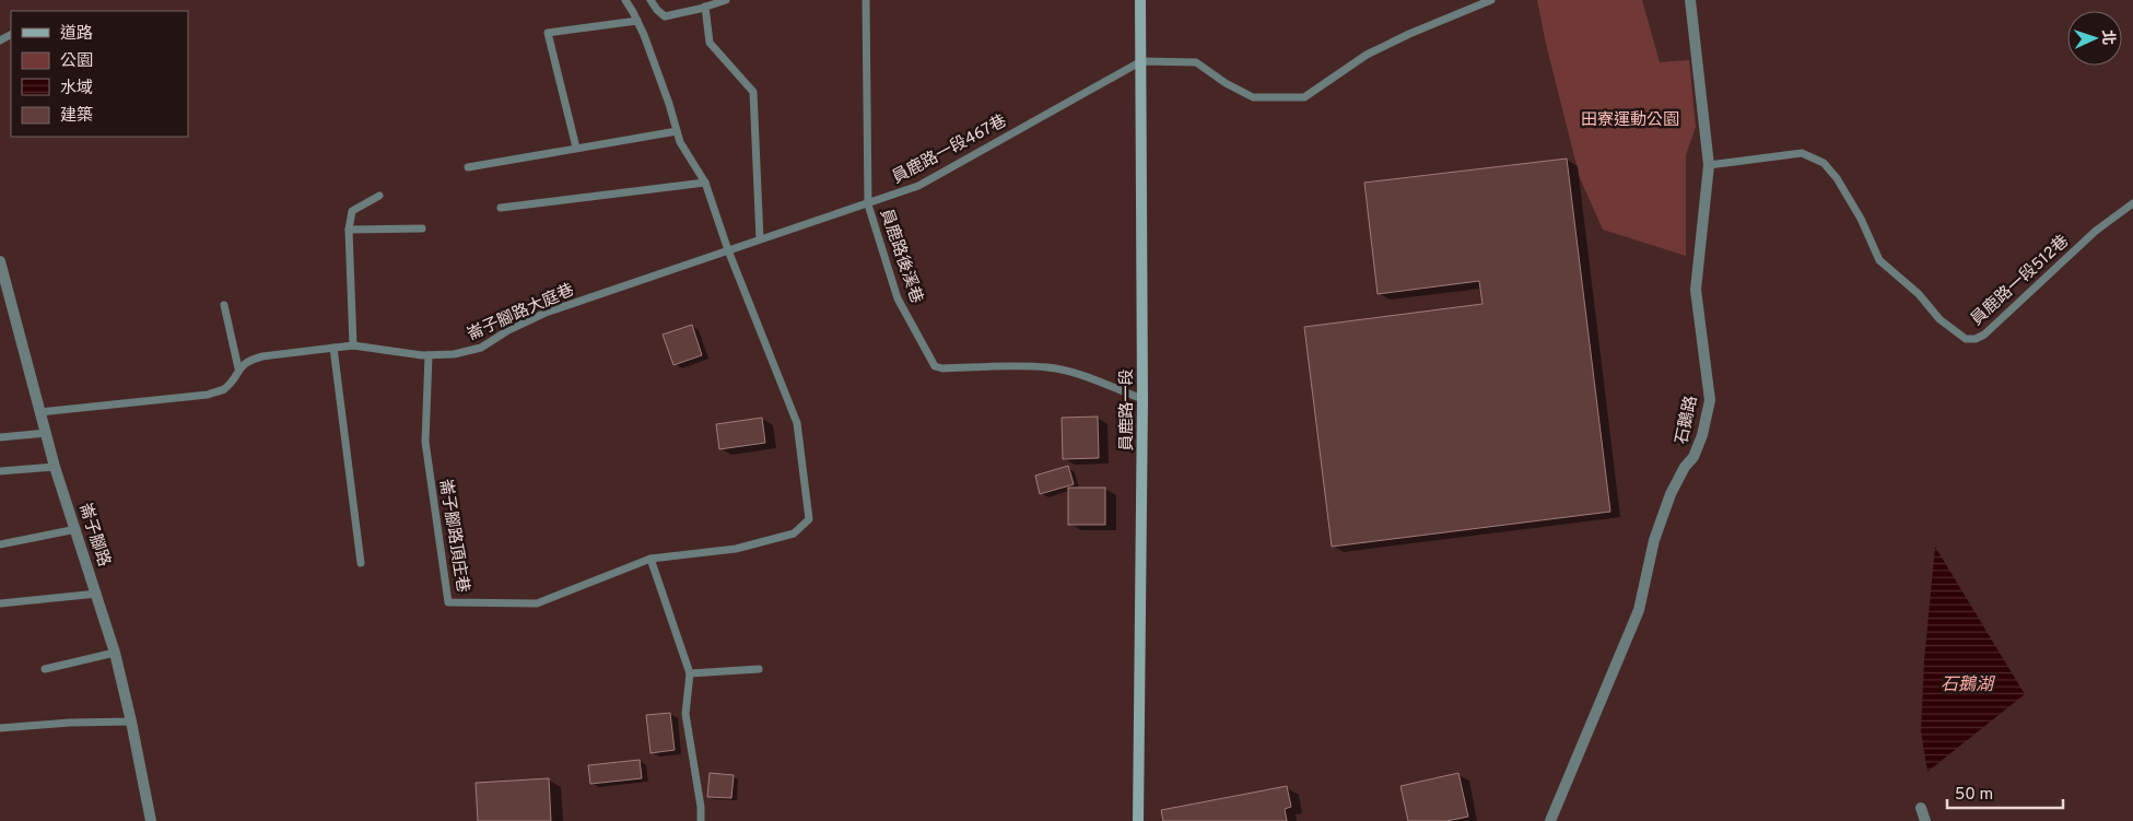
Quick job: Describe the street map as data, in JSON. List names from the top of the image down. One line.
{"streets":{"main road":["員鹿路一段"],"street":["石鵝路","崙子腳路"],"lane":["員鹿路一段467巷","員鹿路後溪巷","員鹿路一段512巷","崙子腳路大庭巷","崙子腳路頂庄巷"]},"crossings":[["員鹿路一段467巷","員鹿路後溪巷"],["員鹿路一段467巷","崙子腳路大庭巷"],["員鹿路一段467巷","員鹿路一段"],["員鹿路後溪巷","員鹿路一段"],["員鹿路一段512巷","石鵝路"],["崙子腳路大庭巷","崙子腳路"],["崙子腳路大庭巷","崙子腳路頂庄巷"]],"water":["石鵝湖"],"parks":["田寮運動公園"],"legend":["道路","公園","水域","建築"],"scale_bar":"50 m","north":"right"}
